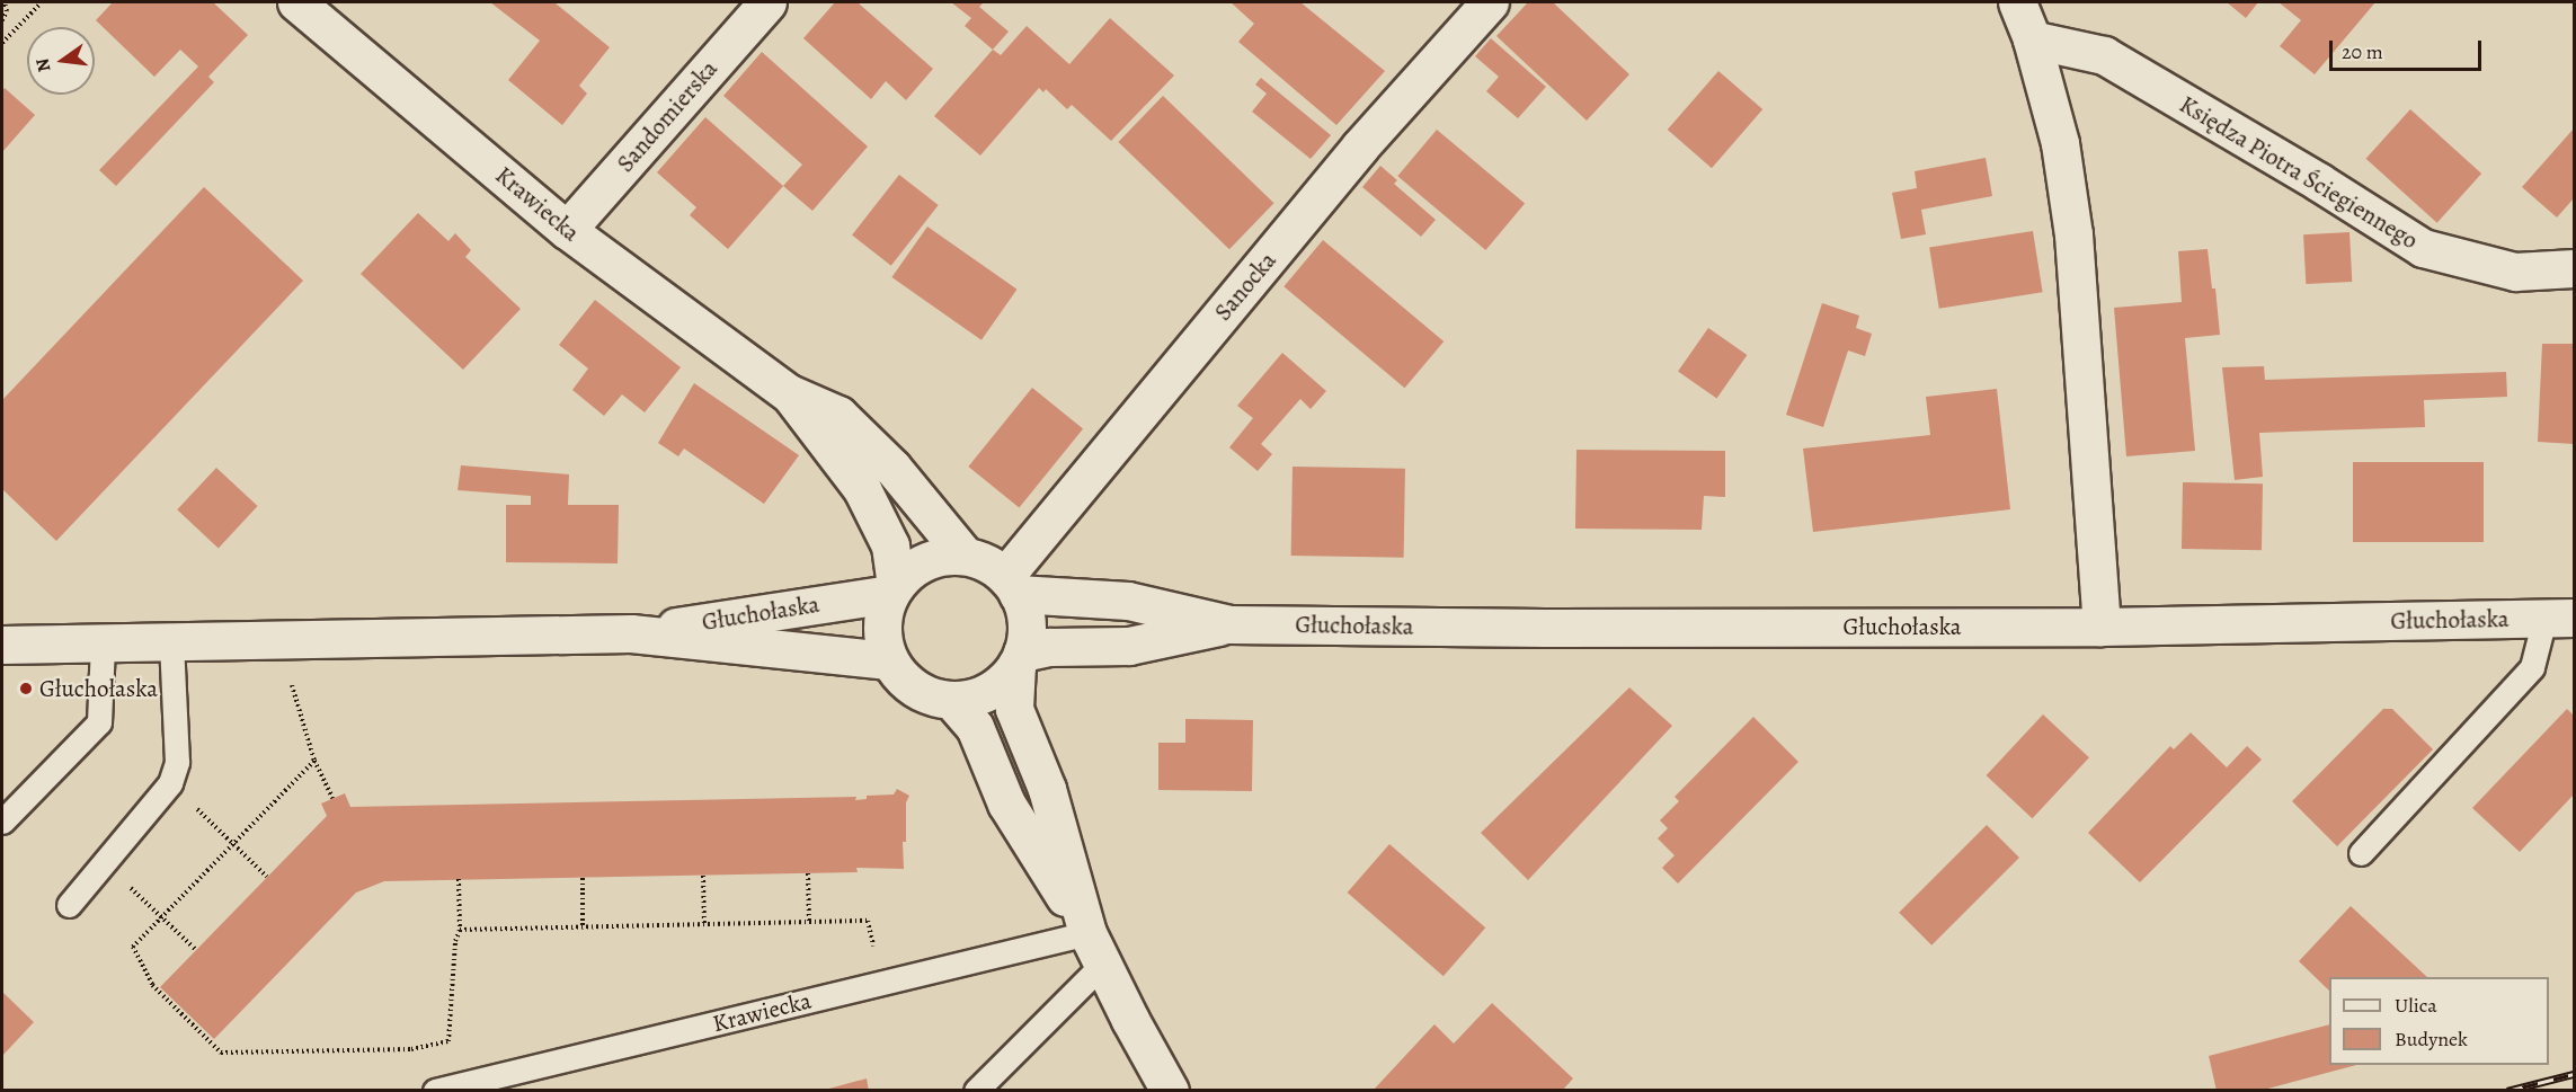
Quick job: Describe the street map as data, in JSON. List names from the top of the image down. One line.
{"streets":{"street":["Sandomierska","Księdza Piotra Ściegiennego","Krawiecka","Sanocka","Głuchołaska"]},"crossings":[["Sandomierska","Krawiecka"],["Krawiecka","Sanocka"],["Krawiecka","Głuchołaska"],["Sanocka","Głuchołaska"]],"places":["Głuchołaska"],"legend":["Ulica","Budynek"],"scale_bar":"20 m","north":"left"}
